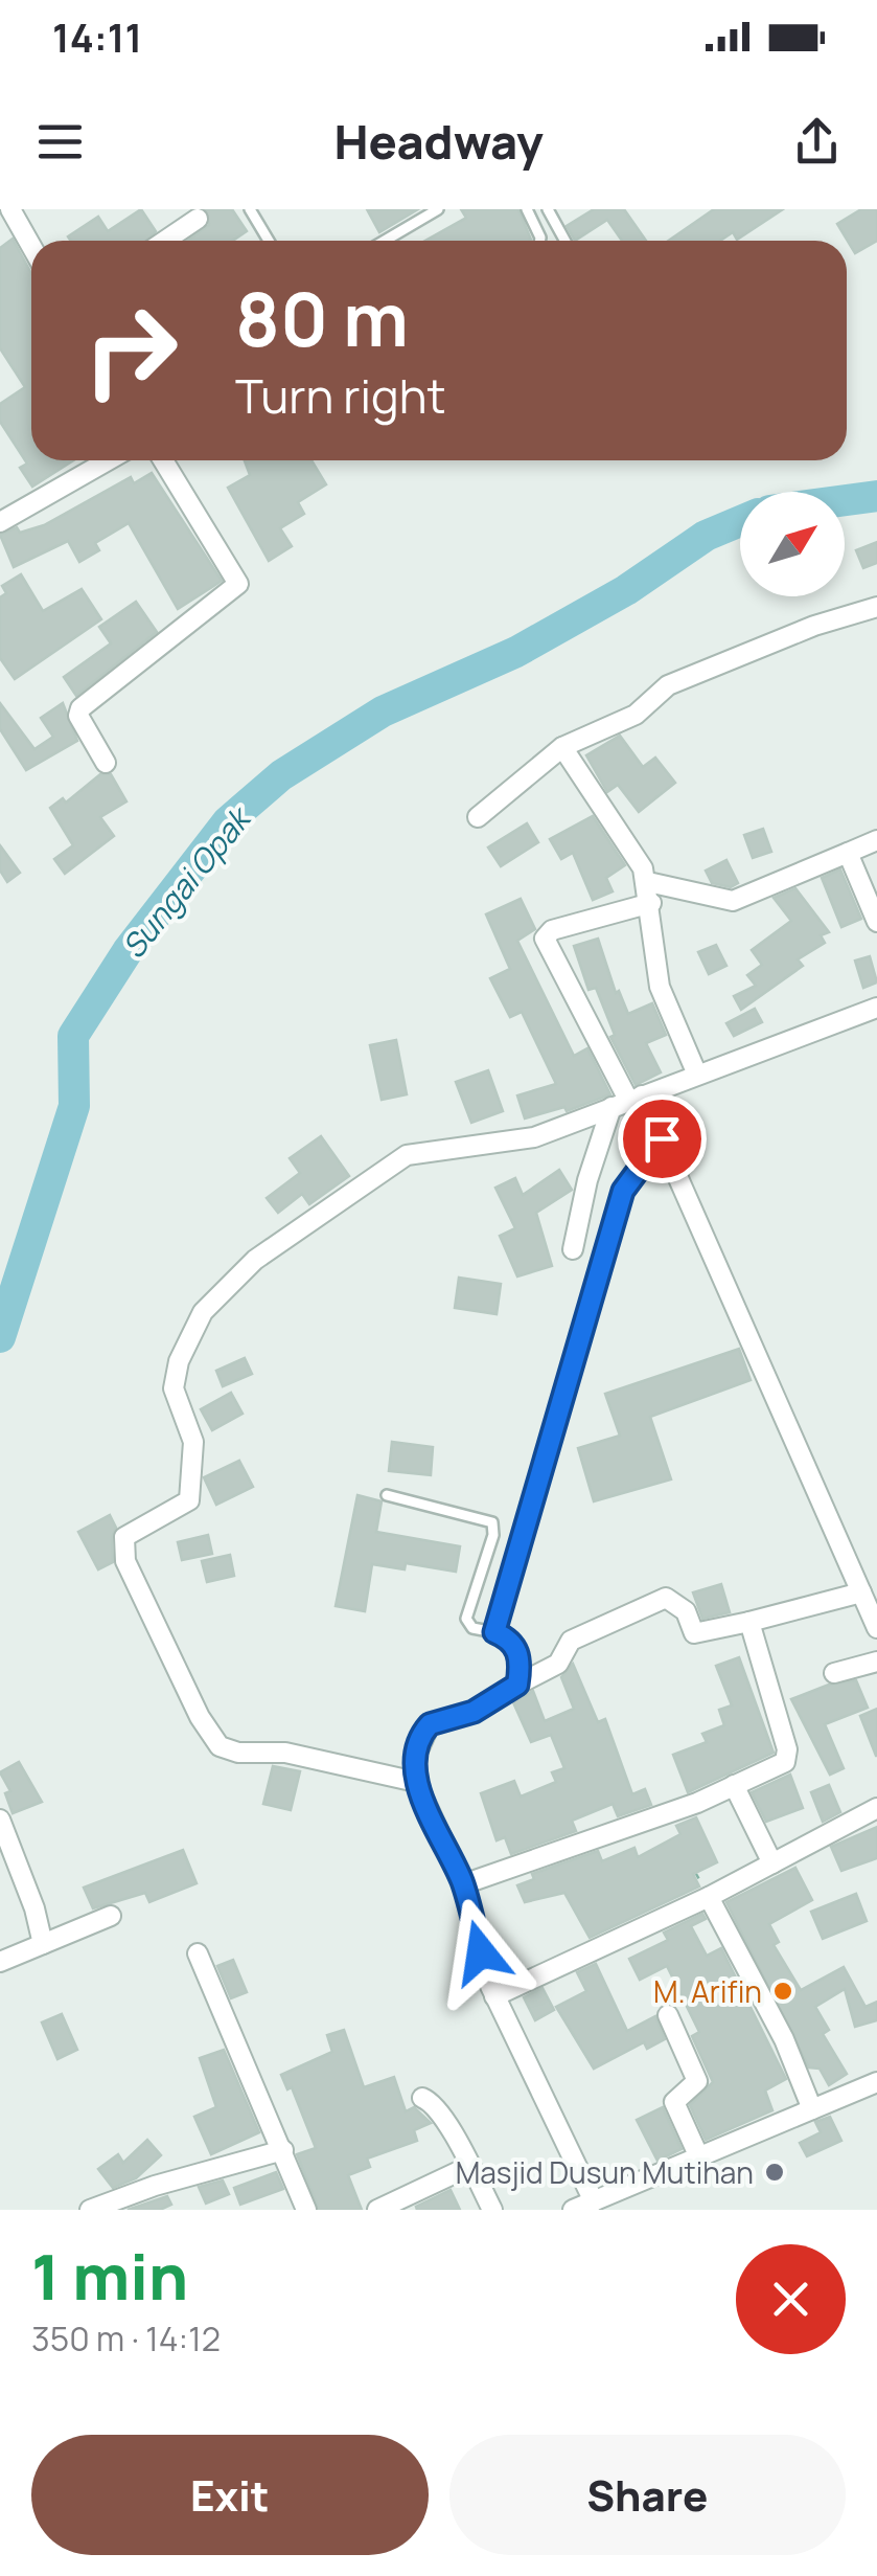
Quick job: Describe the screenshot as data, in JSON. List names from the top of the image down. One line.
{"water":["Sungai Opak"],"places":["M. Arifin","Masjid Dusun Mutihan"],"north":"top right","page":{"status":"14:11","header":"Headway","turn":["80 m","Turn right"],"heading":["1 min","350 m · 14:12"],"buttons":["Exit","Share"]}}
